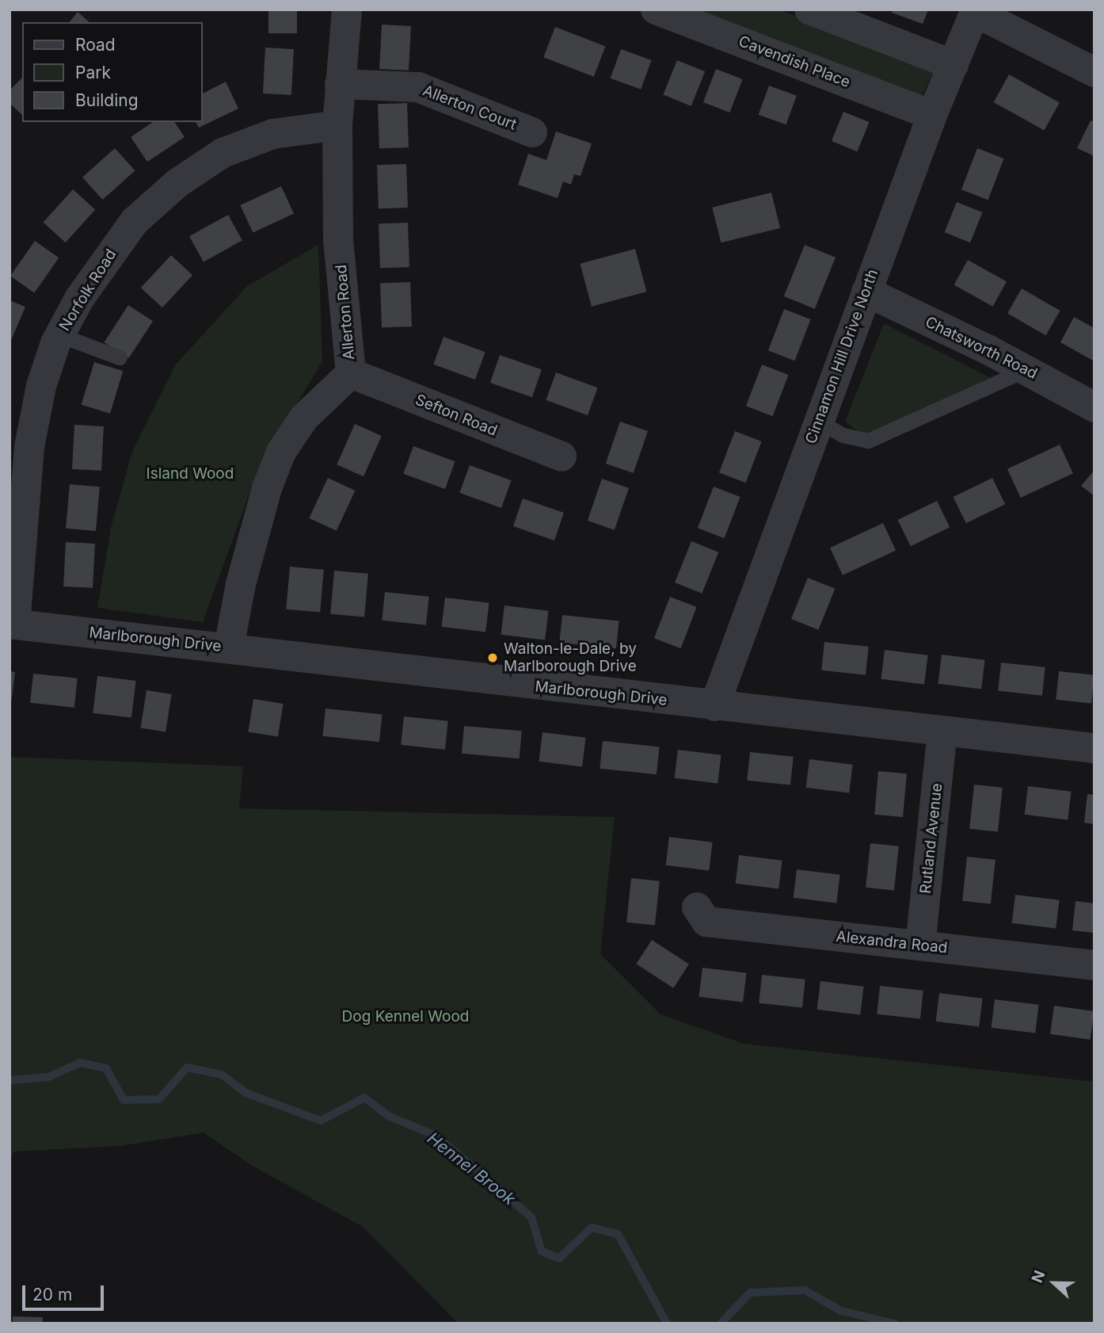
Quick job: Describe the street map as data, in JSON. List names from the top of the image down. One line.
{"streets":{"street":["Cavendish Place","Allerton Court","Norfolk Road","Allerton Road","Chatsworth Road","Cinnamon Hill Drive North","Sefton Road","Marlborough Drive","Rutland Avenue","Alexandra Road"]},"crossings":[["Cavendish Place","Cinnamon Hill Drive North"],["Allerton Court","Allerton Road"],["Norfolk Road","Allerton Road"],["Norfolk Road","Marlborough Drive"],["Allerton Road","Sefton Road"],["Allerton Road","Marlborough Drive"],["Chatsworth Road","Cinnamon Hill Drive North"],["Cinnamon Hill Drive North","Marlborough Drive"],["Marlborough Drive","Rutland Avenue"],["Rutland Avenue","Alexandra Road"]],"water":["Hennel Brook"],"parks":["Island Wood","Dog Kennel Wood"],"places":["Walton-le-Dale, by Marlborough Drive"],"legend":["Road","Park","Building"],"scale_bar":"20 m","north":"left"}
